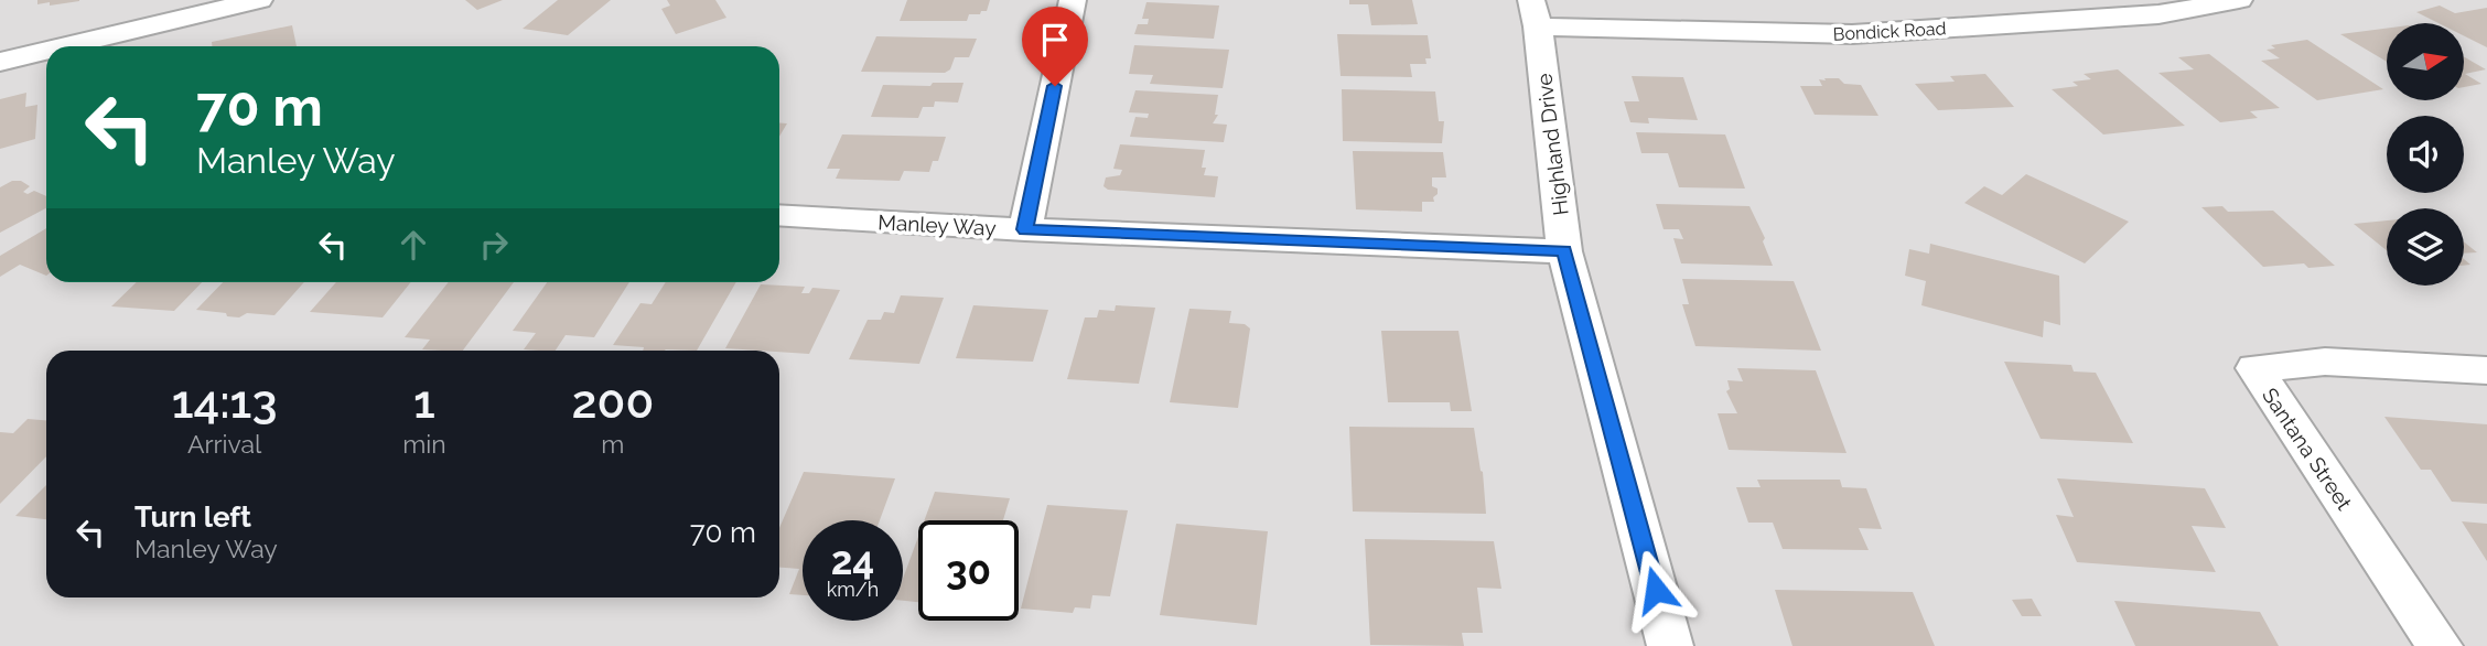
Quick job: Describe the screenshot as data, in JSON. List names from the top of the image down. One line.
{"streets":{"street":["Bondick Road","Highland Drive","Manley Way","Santana Street"]},"crossings":[["Bondick Road","Highland Drive"],["Highland Drive","Manley Way"]],"north":"right","page":{"turn":["70 m","Manley Way"],"eta":["14:13","Arrival","1","min","200","m"],"list":[{"name":"Turn left","note":"Manley Way","value":"70 m"}],"speed":"24 km/h","limit":"30"}}
